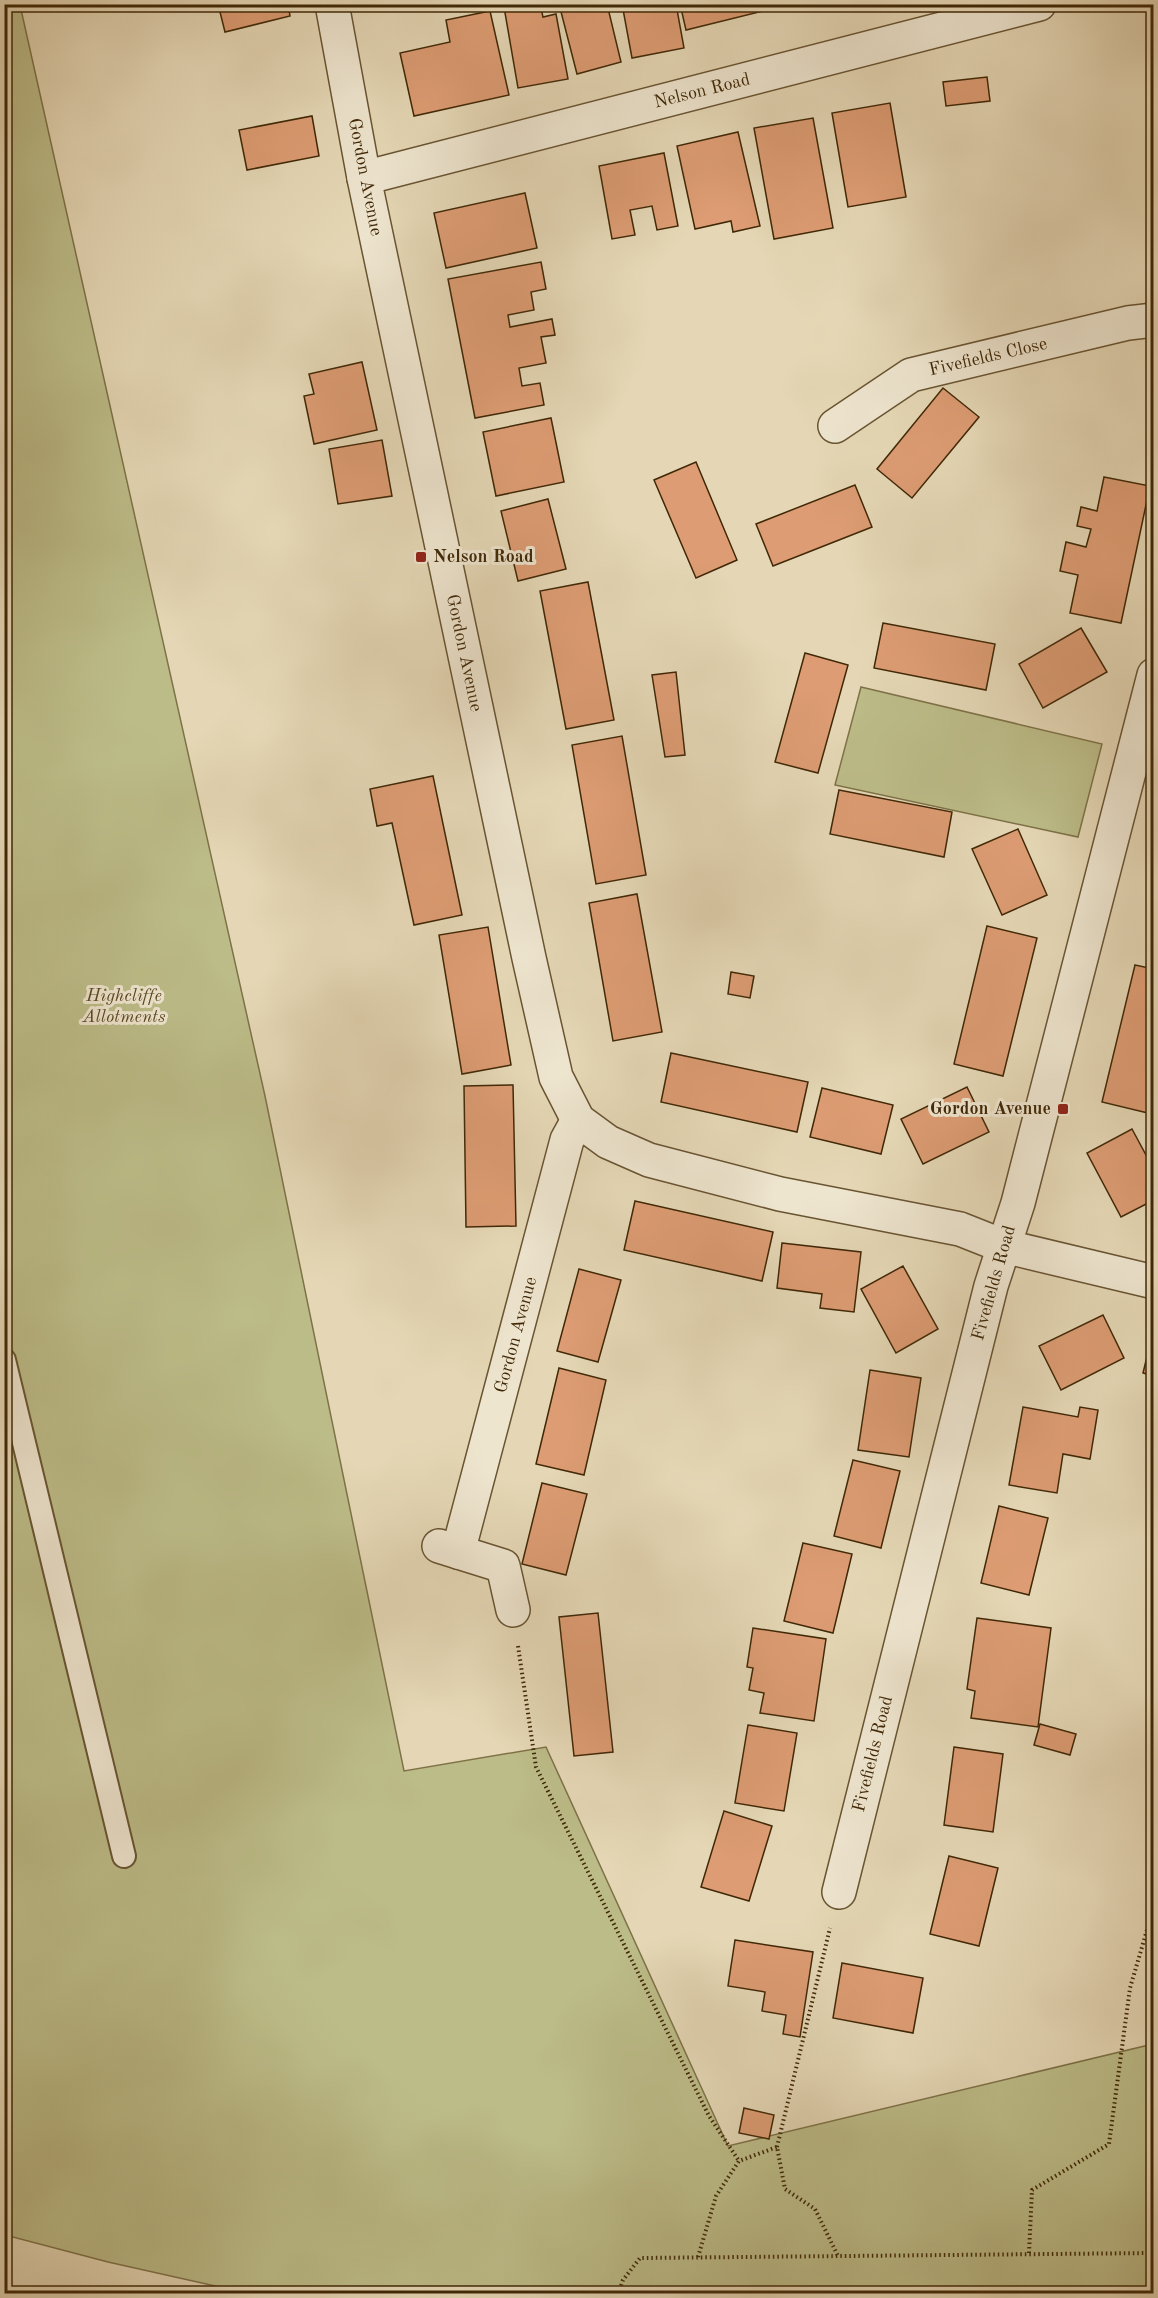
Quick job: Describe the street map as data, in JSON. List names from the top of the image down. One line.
{"streets":{"street":["Nelson Road","Gordon Avenue","Fivefields Close","Fivefields Road"]},"crossings":[["Nelson Road","Gordon Avenue"],["Gordon Avenue","Fivefields Road"]],"parks":["Highcliffe Allotments"],"places":{"transit":["Nelson Road","Gordon Avenue"]}}
